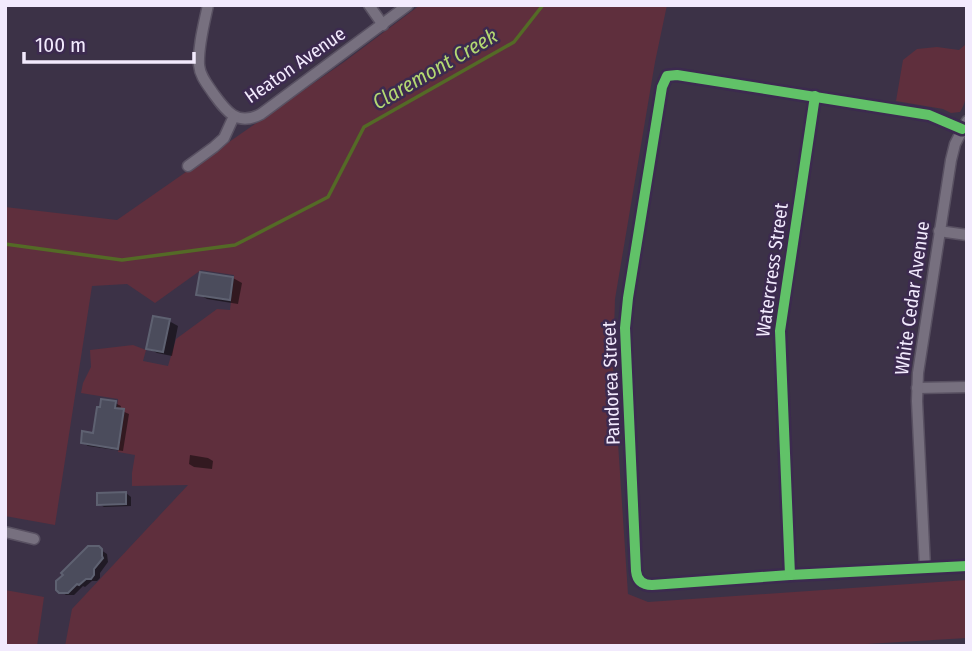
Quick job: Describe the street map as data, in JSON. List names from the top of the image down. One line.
{"streets":{"street":["Heaton Avenue","Watercress Street","White Cedar Avenue","Pandorea Street"]},"crossings":[["Watercress Street","Pandorea Street"],["White Cedar Avenue","Pandorea Street"]],"water":["Claremont Creek"],"scale_bar":"100 m"}
